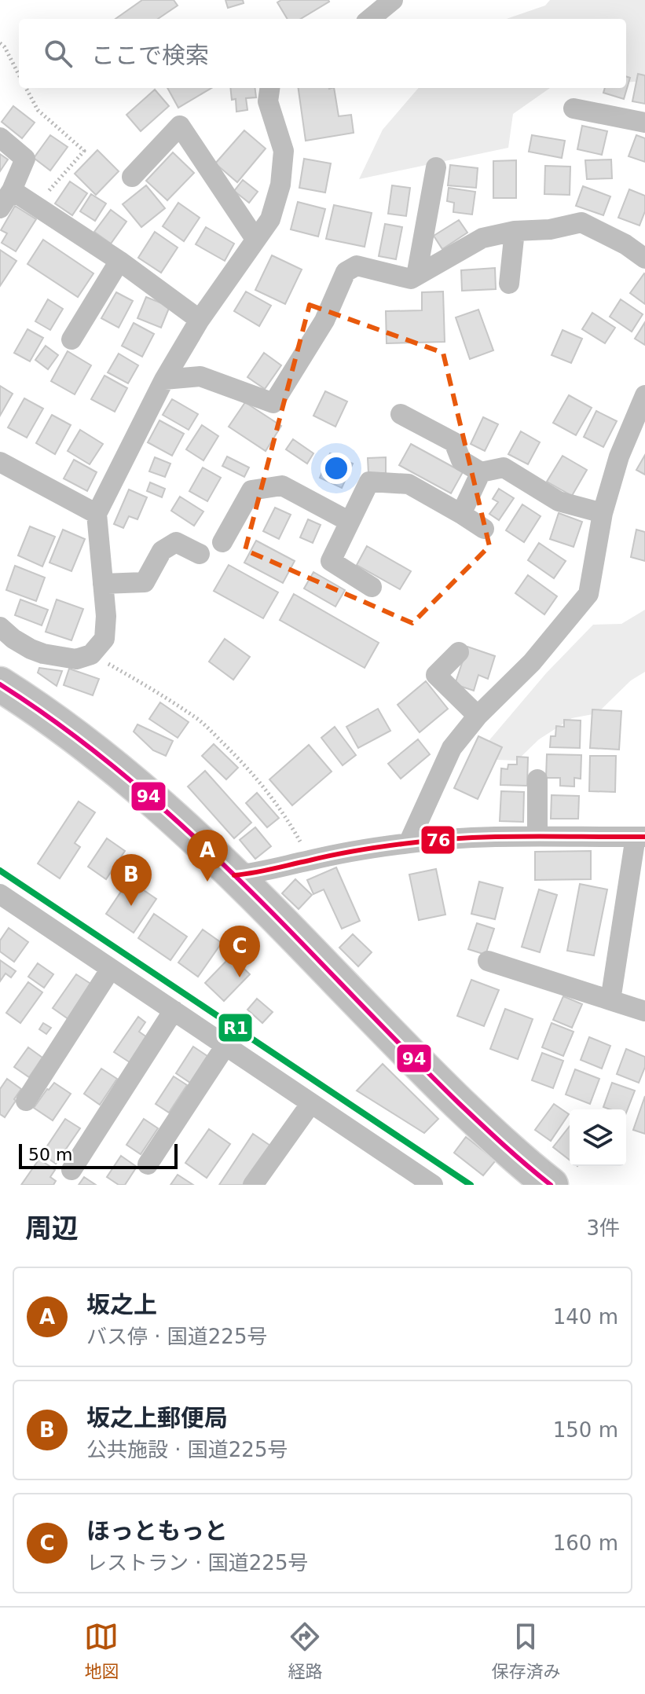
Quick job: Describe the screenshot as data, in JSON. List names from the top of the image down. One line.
{"lines":["transit line 94","transit line 76","transit line R1"],"scale_bar":"50 m","page":{"search":"ここで検索","pins":["A","B","C"],"scale":"50 m","heading":["周辺","3件"],"list":[{"mark":"A","name":"坂之上","note":"バス停 · 国道225号","value":"140 m"},{"mark":"B","name":"坂之上郵便局","note":"公共施設 · 国道225号","value":"150 m"},{"mark":"C","name":"ほっともっと","note":"レストラン · 国道225号","value":"160 m"}],"nav":["地図","経路","保存済み"]}}
